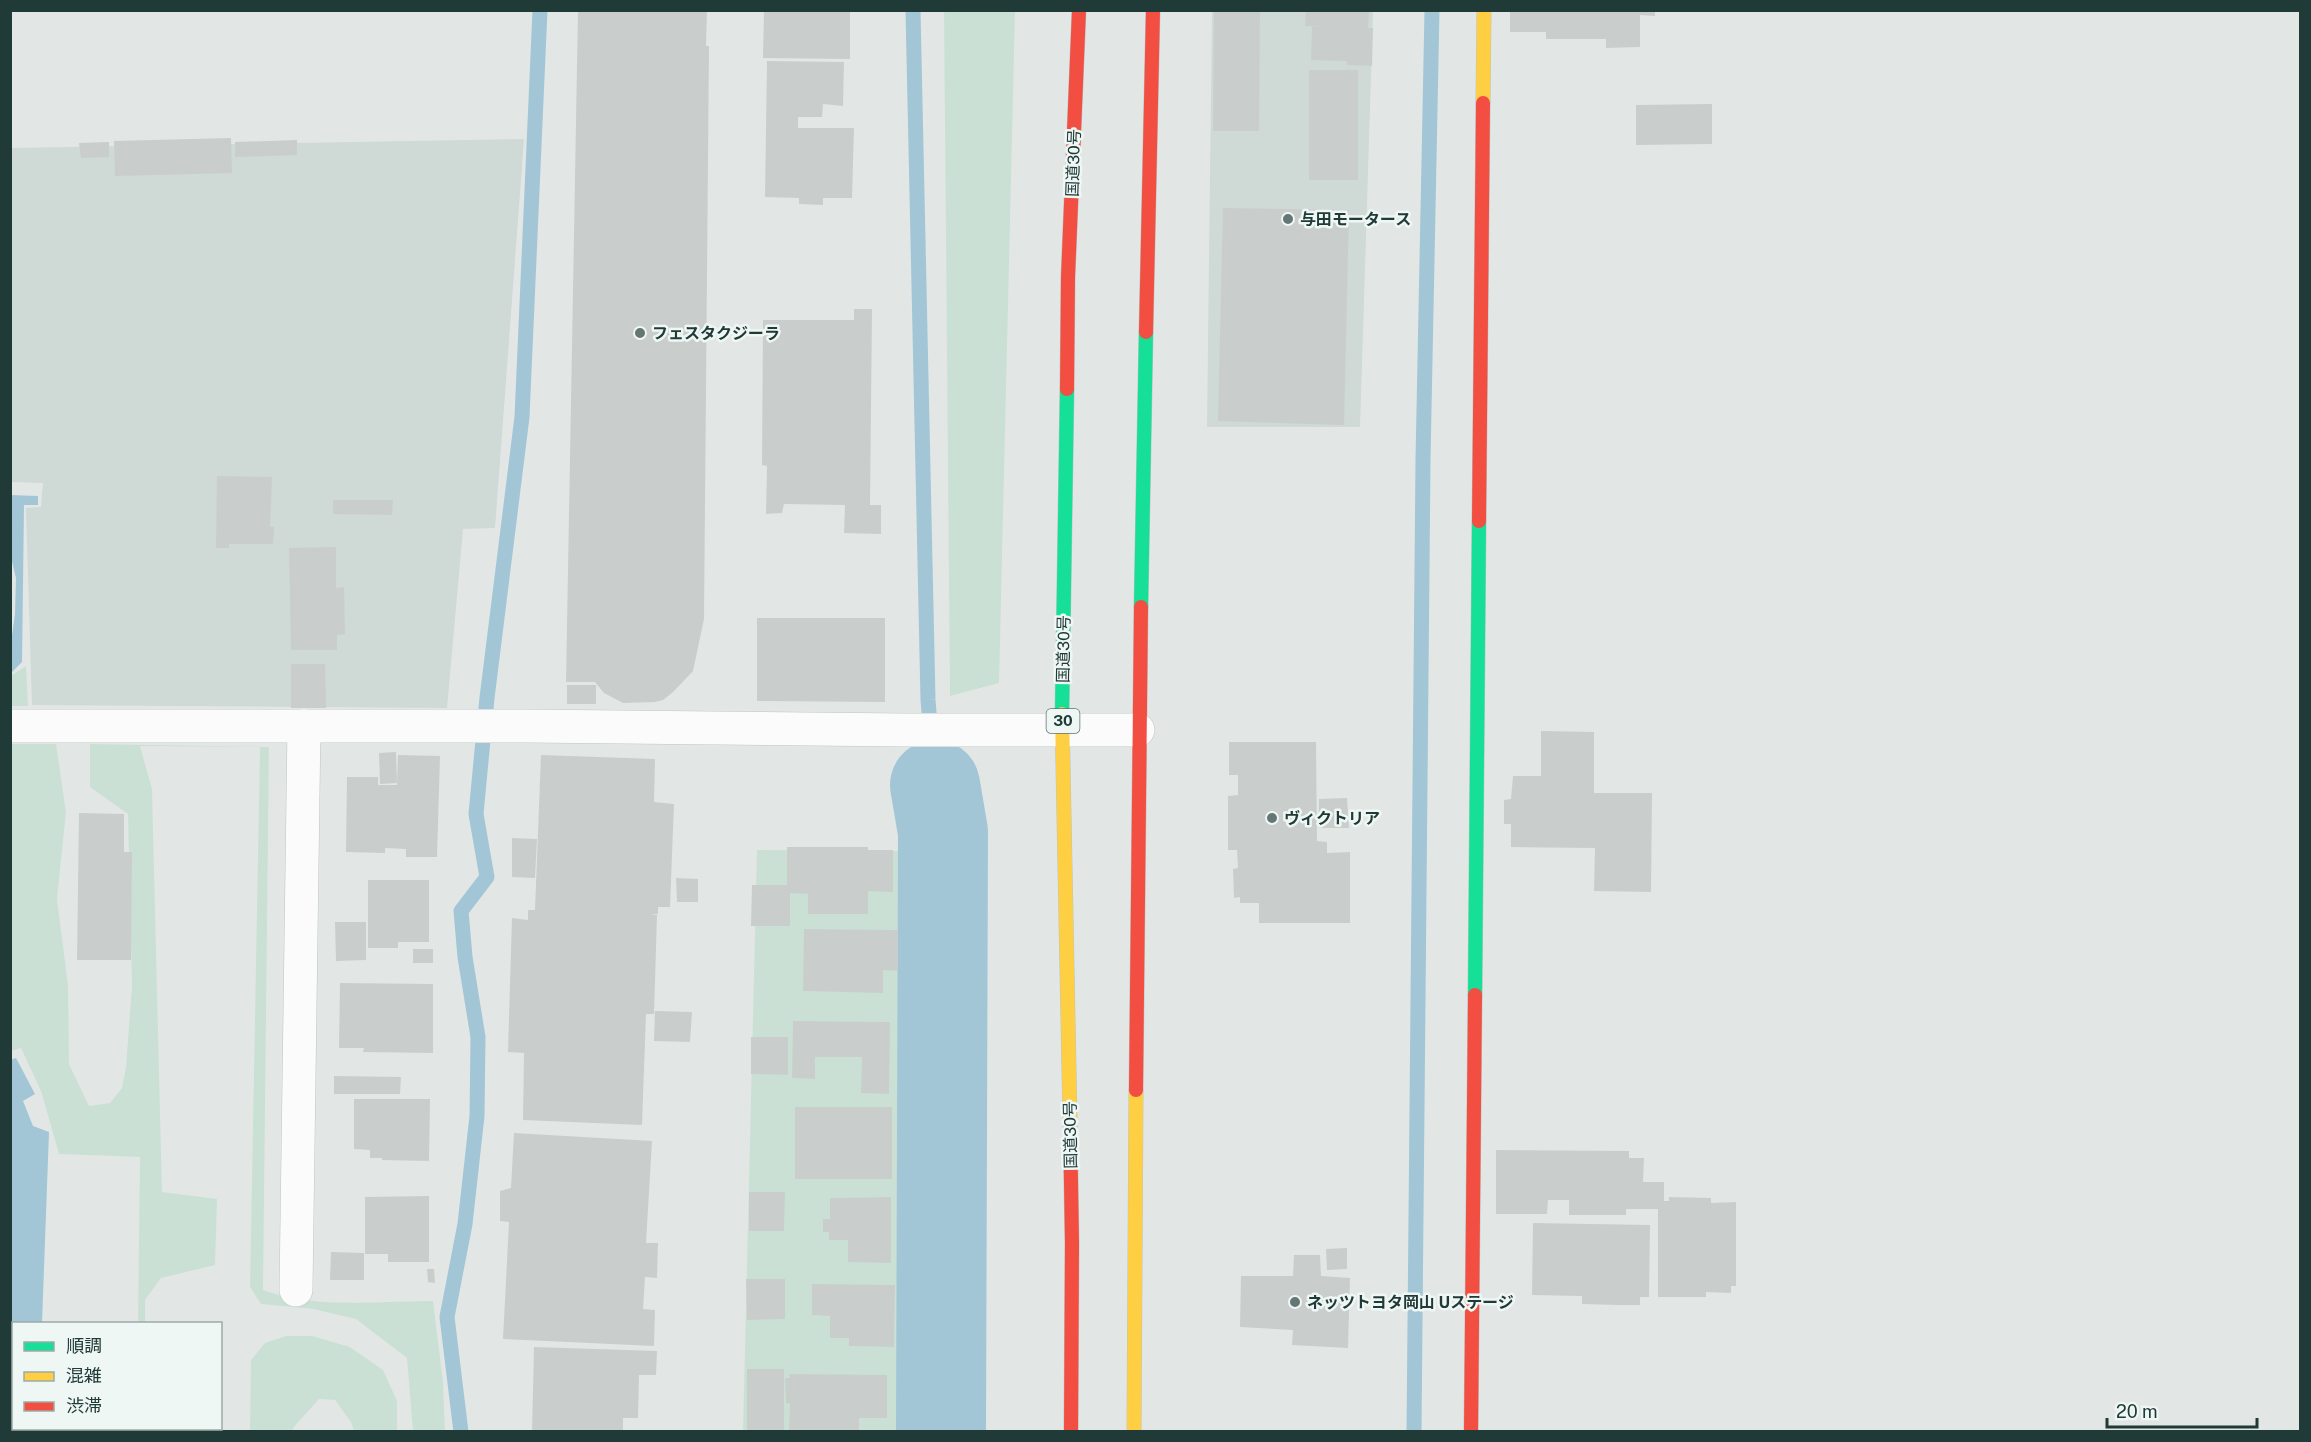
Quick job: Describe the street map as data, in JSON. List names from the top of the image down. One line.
{"streets":{"main road":["国道30号","30"]},"places":["与田モータース","フェスタクジーラ","ヴィクトリア","ネッツトヨタ岡山 Uステージ"],"legend":["順調","混雑","渋滞"],"scale_bar":"20 m"}
